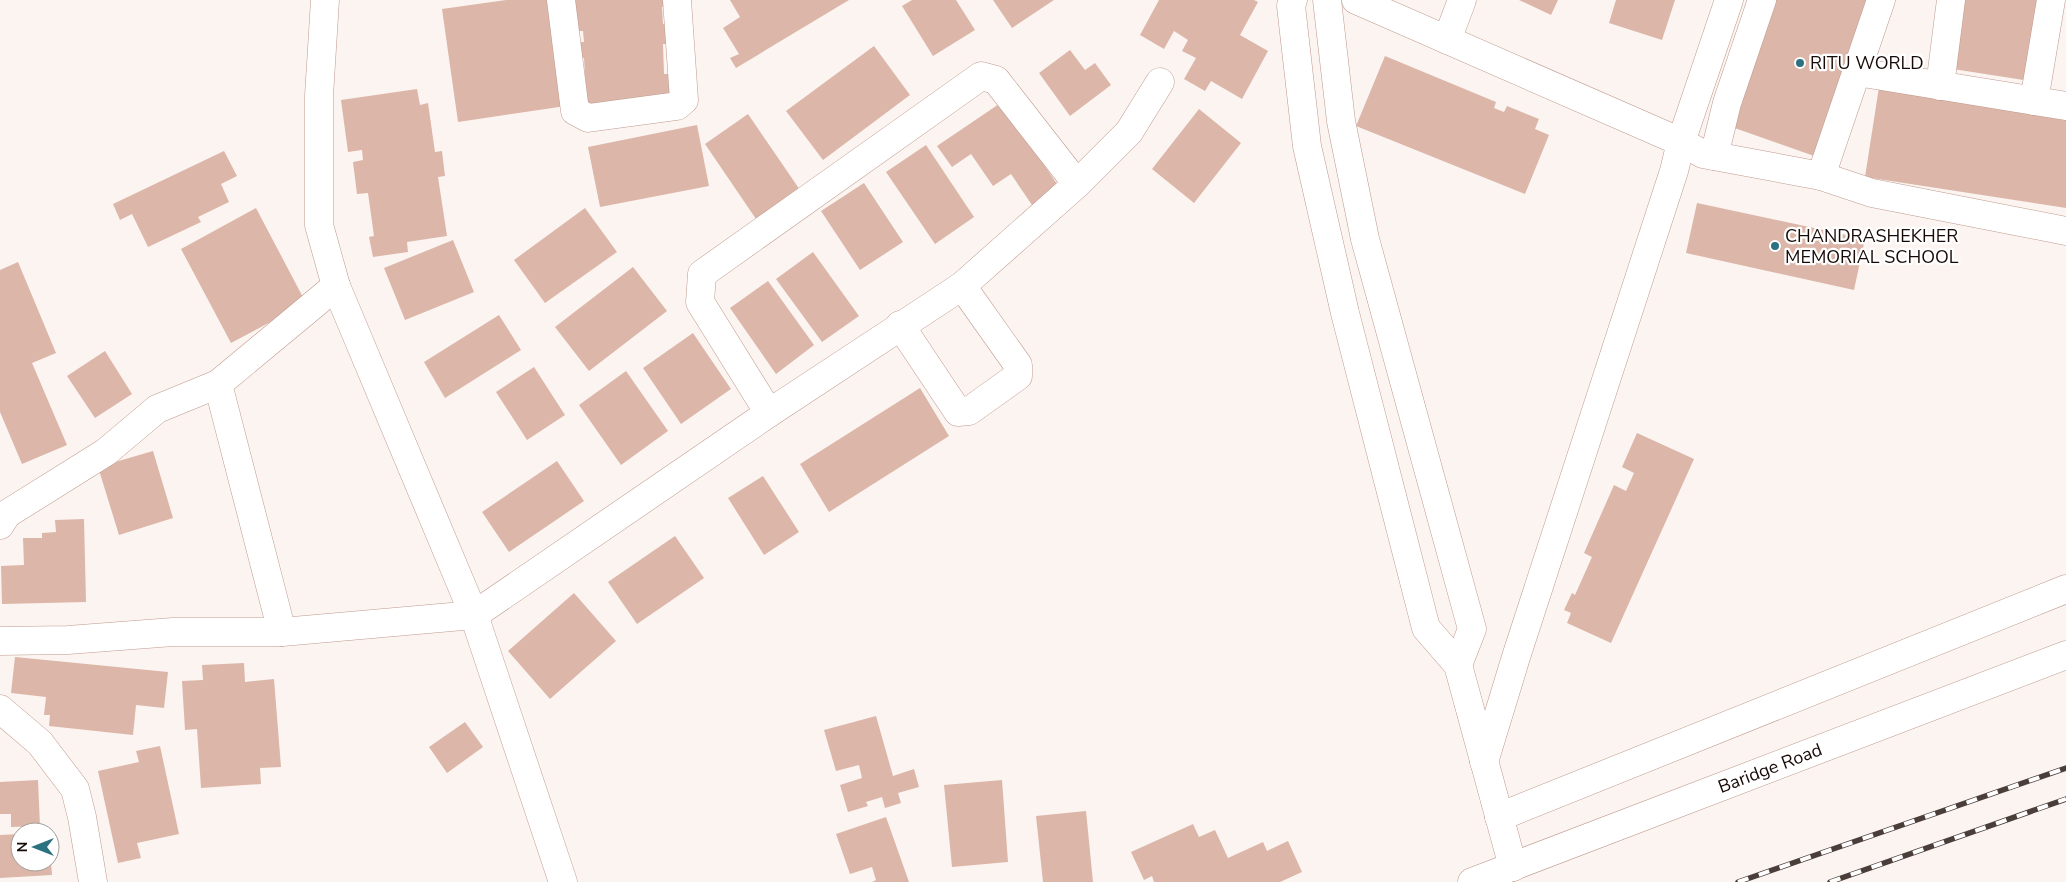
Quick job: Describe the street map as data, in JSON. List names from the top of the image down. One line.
{"streets":{"street":["Baridge Road"]},"places":["RITU WORLD","CHANDRASHEKHER MEMORIAL SCHOOL"],"north":"left"}
